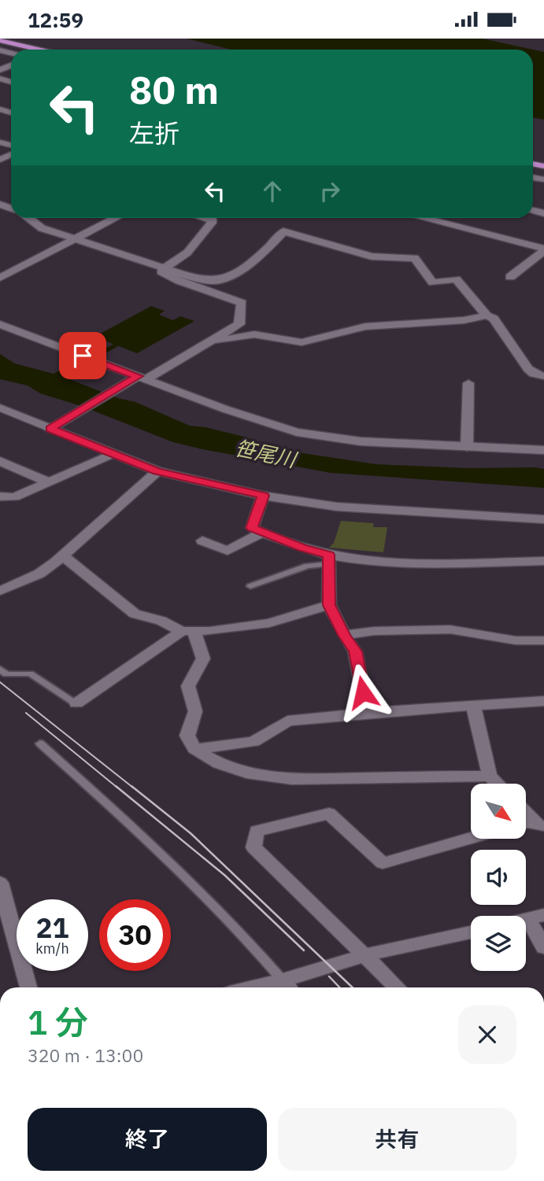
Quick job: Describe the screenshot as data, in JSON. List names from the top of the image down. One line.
{"water":["笹尾川"],"north":"bottom right","page":{"status":"12:59","turn":["80 m","左折"],"speed":"21 km/h","limit":"30","heading":["1 分","320 m · 13:00"],"buttons":["終了","共有"]}}
